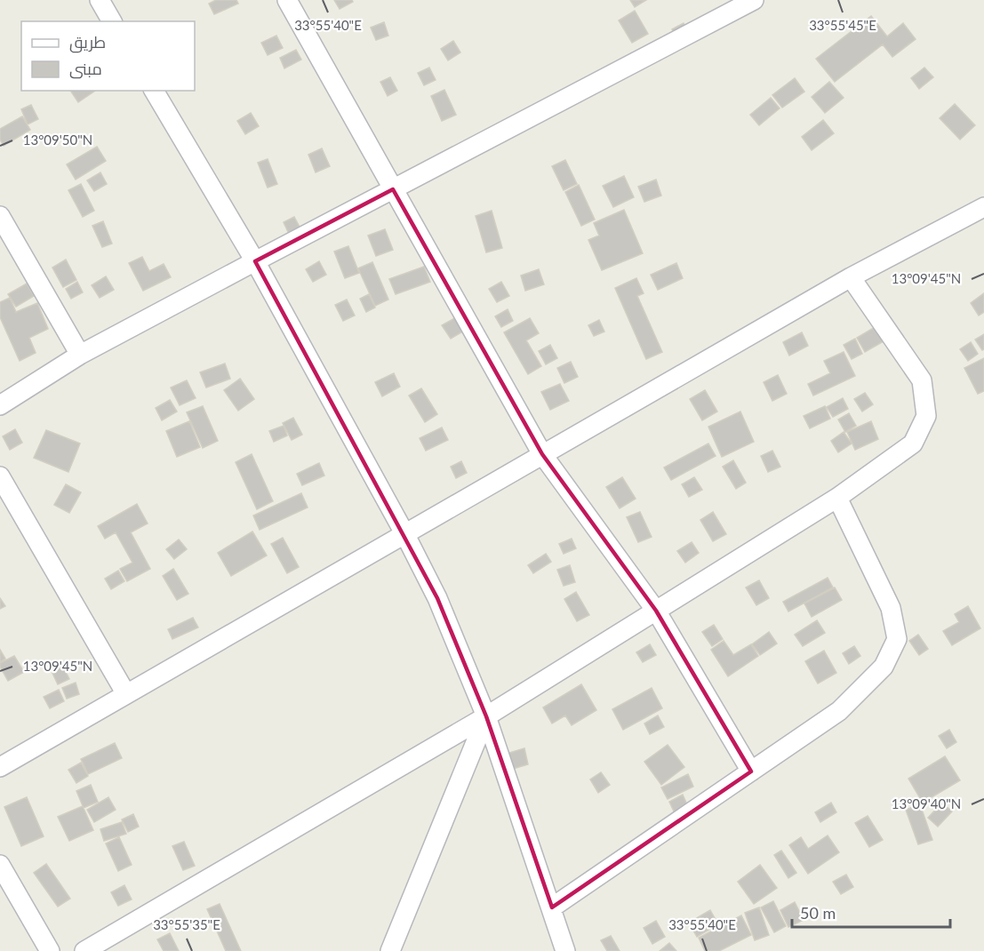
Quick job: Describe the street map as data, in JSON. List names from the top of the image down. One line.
{"legend":["طريق","مبنى"],"scale_bar":"50 m","coordinates":["33°55'45\"E","33°55'40\"E","13°09'50\"N","13°09'45\"N","13°09'40\"N","33°55'35\"E"]}
